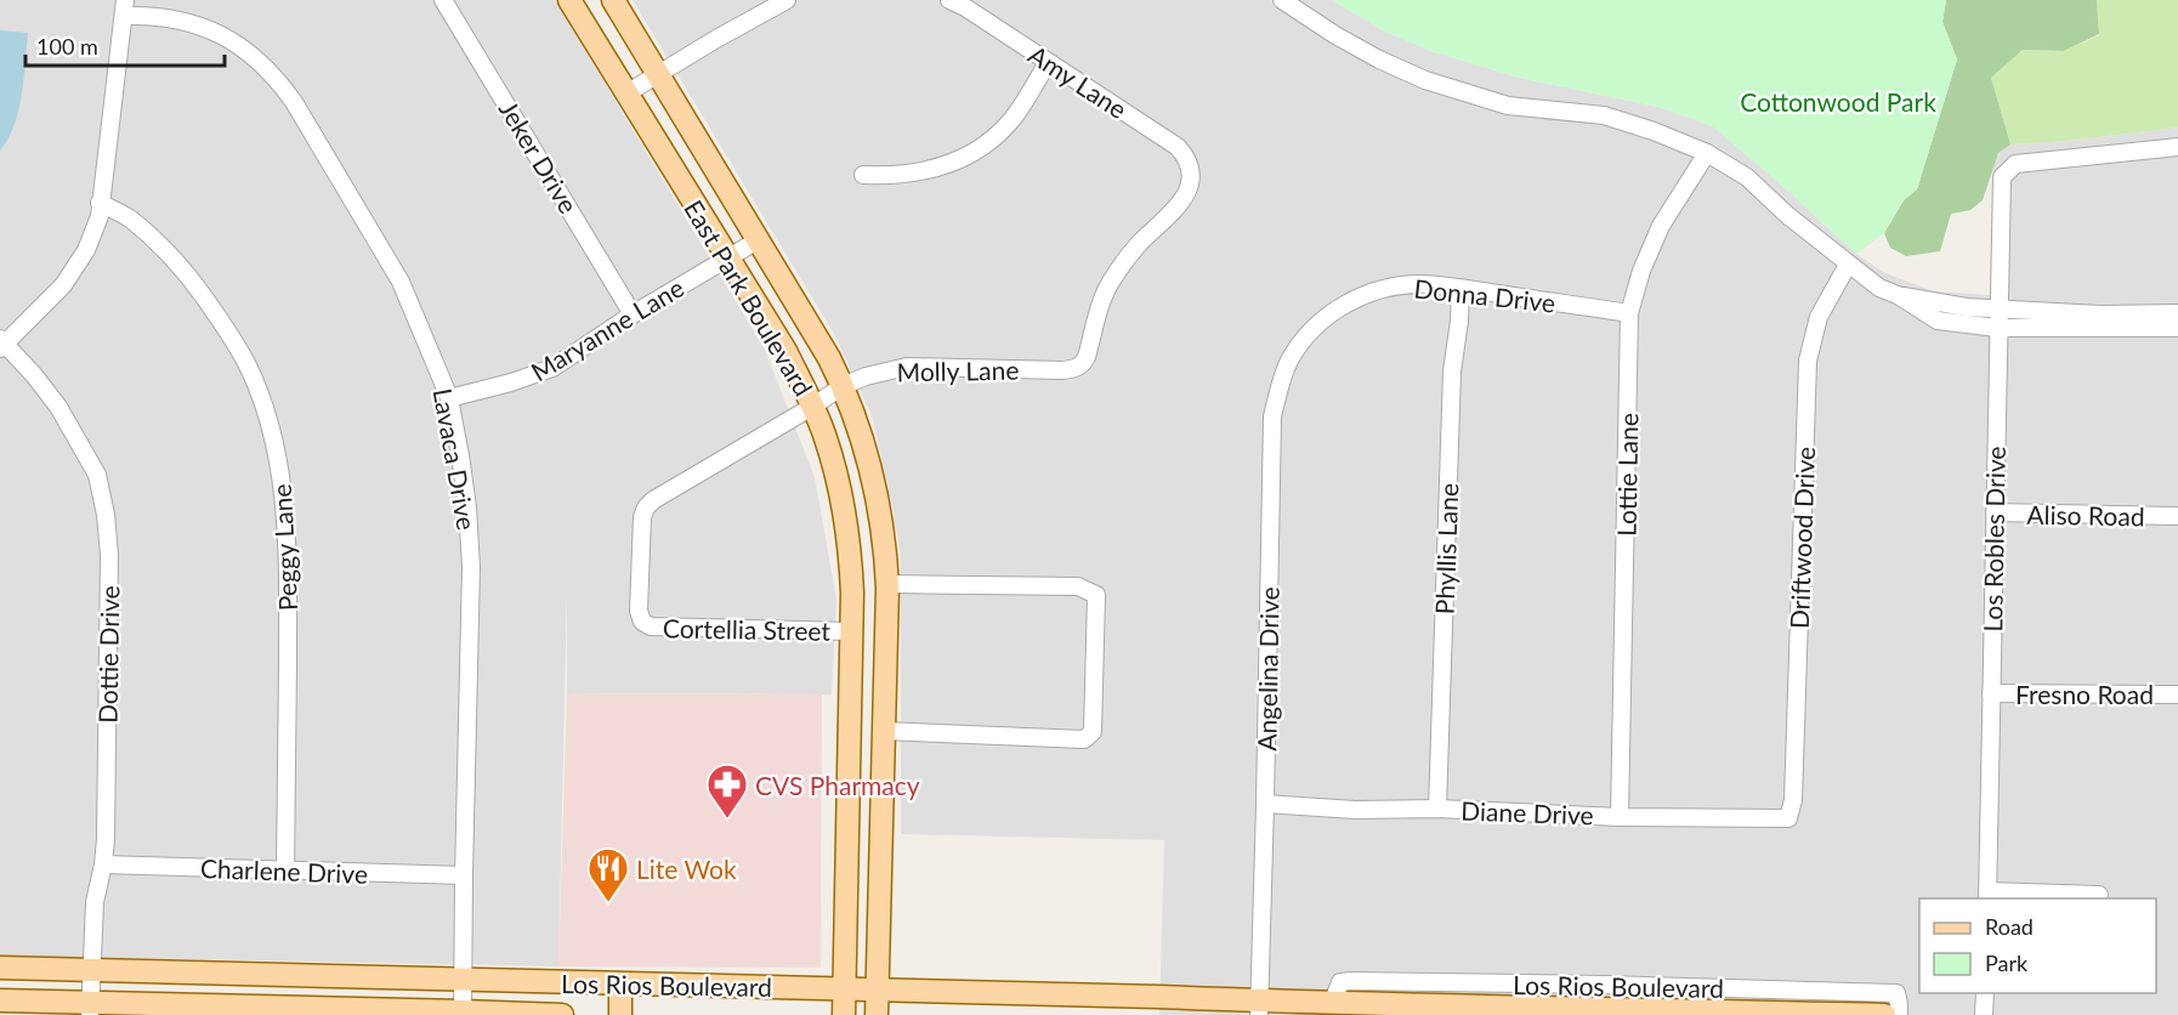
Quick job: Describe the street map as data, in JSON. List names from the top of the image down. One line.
{"streets":{"main road":["East Park Boulevard","Los Rios Boulevard"],"street":["Amy Lane","Jeker Drive","Donna Drive","Maryanne Lane","Molly Lane","Lavaca Drive","Lottie Lane","Aliso Road","Driftwood Drive","Los Robles Drive","Peggy Lane","Phyllis Lane","Cortellia Street","Dottie Drive","Angelina Drive","Fresno Road","Diane Drive","Charlene Drive"]},"crossings":[["Amy Lane","Molly Lane"],["Jeker Drive","Maryanne Lane"],["Donna Drive","Lottie Lane"],["Donna Drive","Phyllis Lane"],["Donna Drive","Angelina Drive"],["East Park Boulevard","Maryanne Lane"],["East Park Boulevard","Molly Lane"],["East Park Boulevard","Cortellia Street"],["East Park Boulevard","Los Rios Boulevard"],["Maryanne Lane","Lavaca Drive"],["Molly Lane","Cortellia Street"],["Lavaca Drive","Charlene Drive"],["Lavaca Drive","Los Rios Boulevard"],["Lottie Lane","Diane Drive"],["Aliso Road","Los Robles Drive"],["Driftwood Drive","Diane Drive"],["Los Robles Drive","Fresno Road"],["Peggy Lane","Charlene Drive"],["Phyllis Lane","Diane Drive"],["Dottie Drive","Charlene Drive"],["Dottie Drive","Los Rios Boulevard"],["Angelina Drive","Diane Drive"],["Angelina Drive","Los Rios Boulevard"]],"parks":["Cottonwood Park"],"places":{"pharmacy":["CVS Pharmacy"],"restaurant":["Lite Wok"]},"legend":["Road","Park"],"scale_bar":"100 m"}
